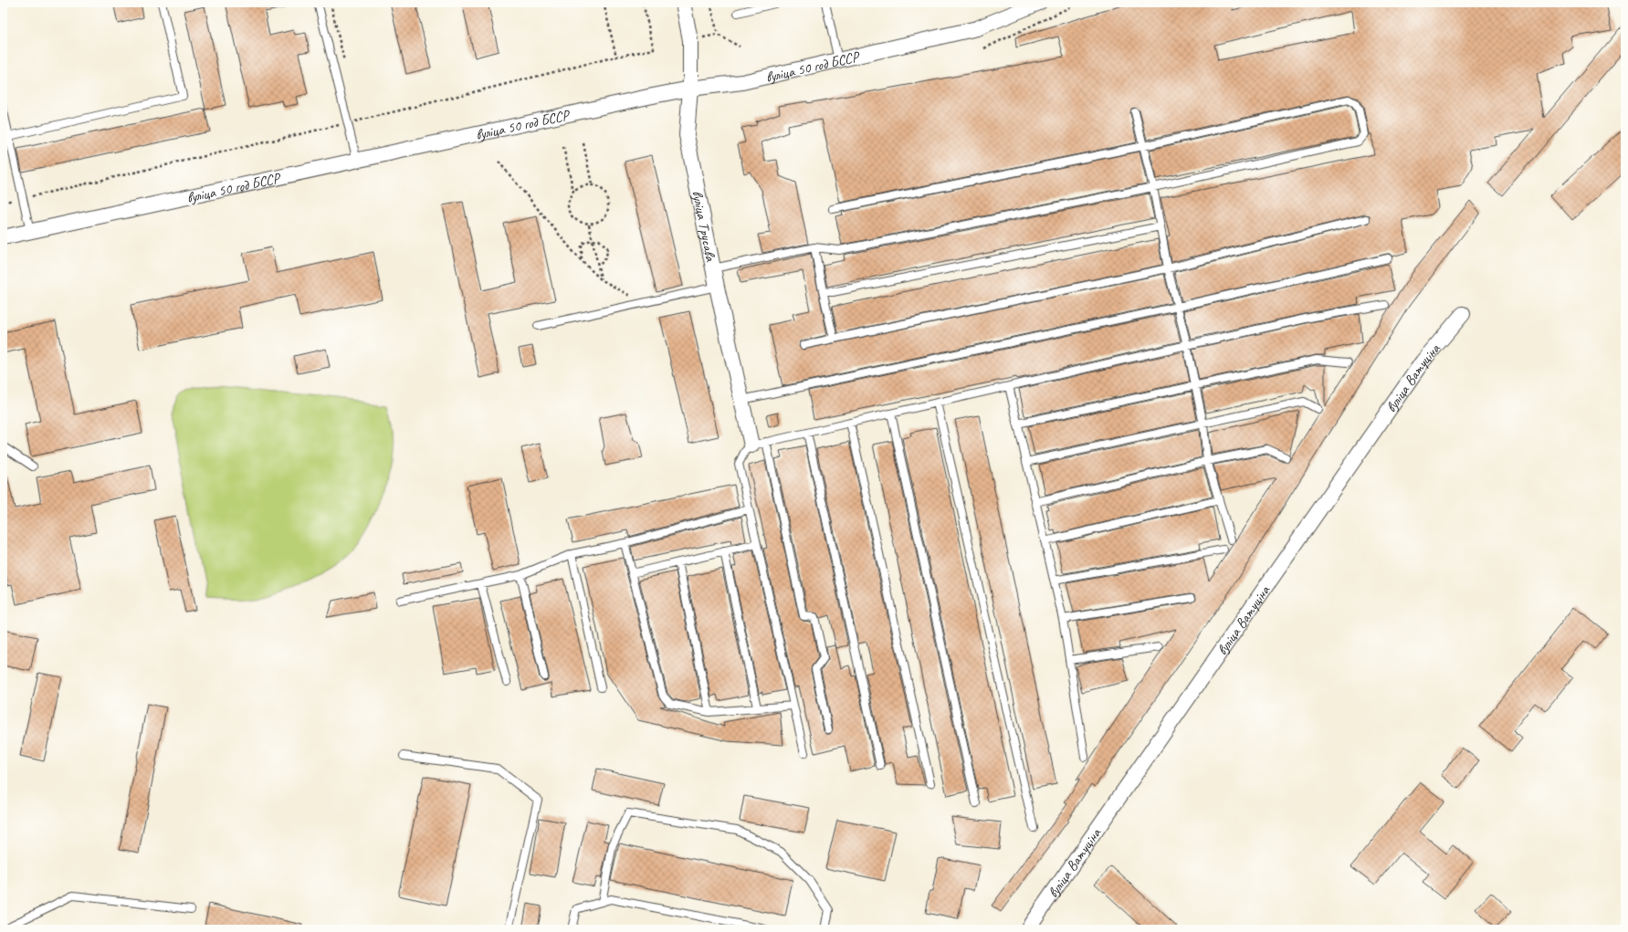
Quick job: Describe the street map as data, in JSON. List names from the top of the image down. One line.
{"streets":{"street":["вуліца 50 год БССР","вуліца Трусава","вуліца Ватуціна"]},"crossings":[["вуліца 50 год БССР","вуліца Трусава"]]}
